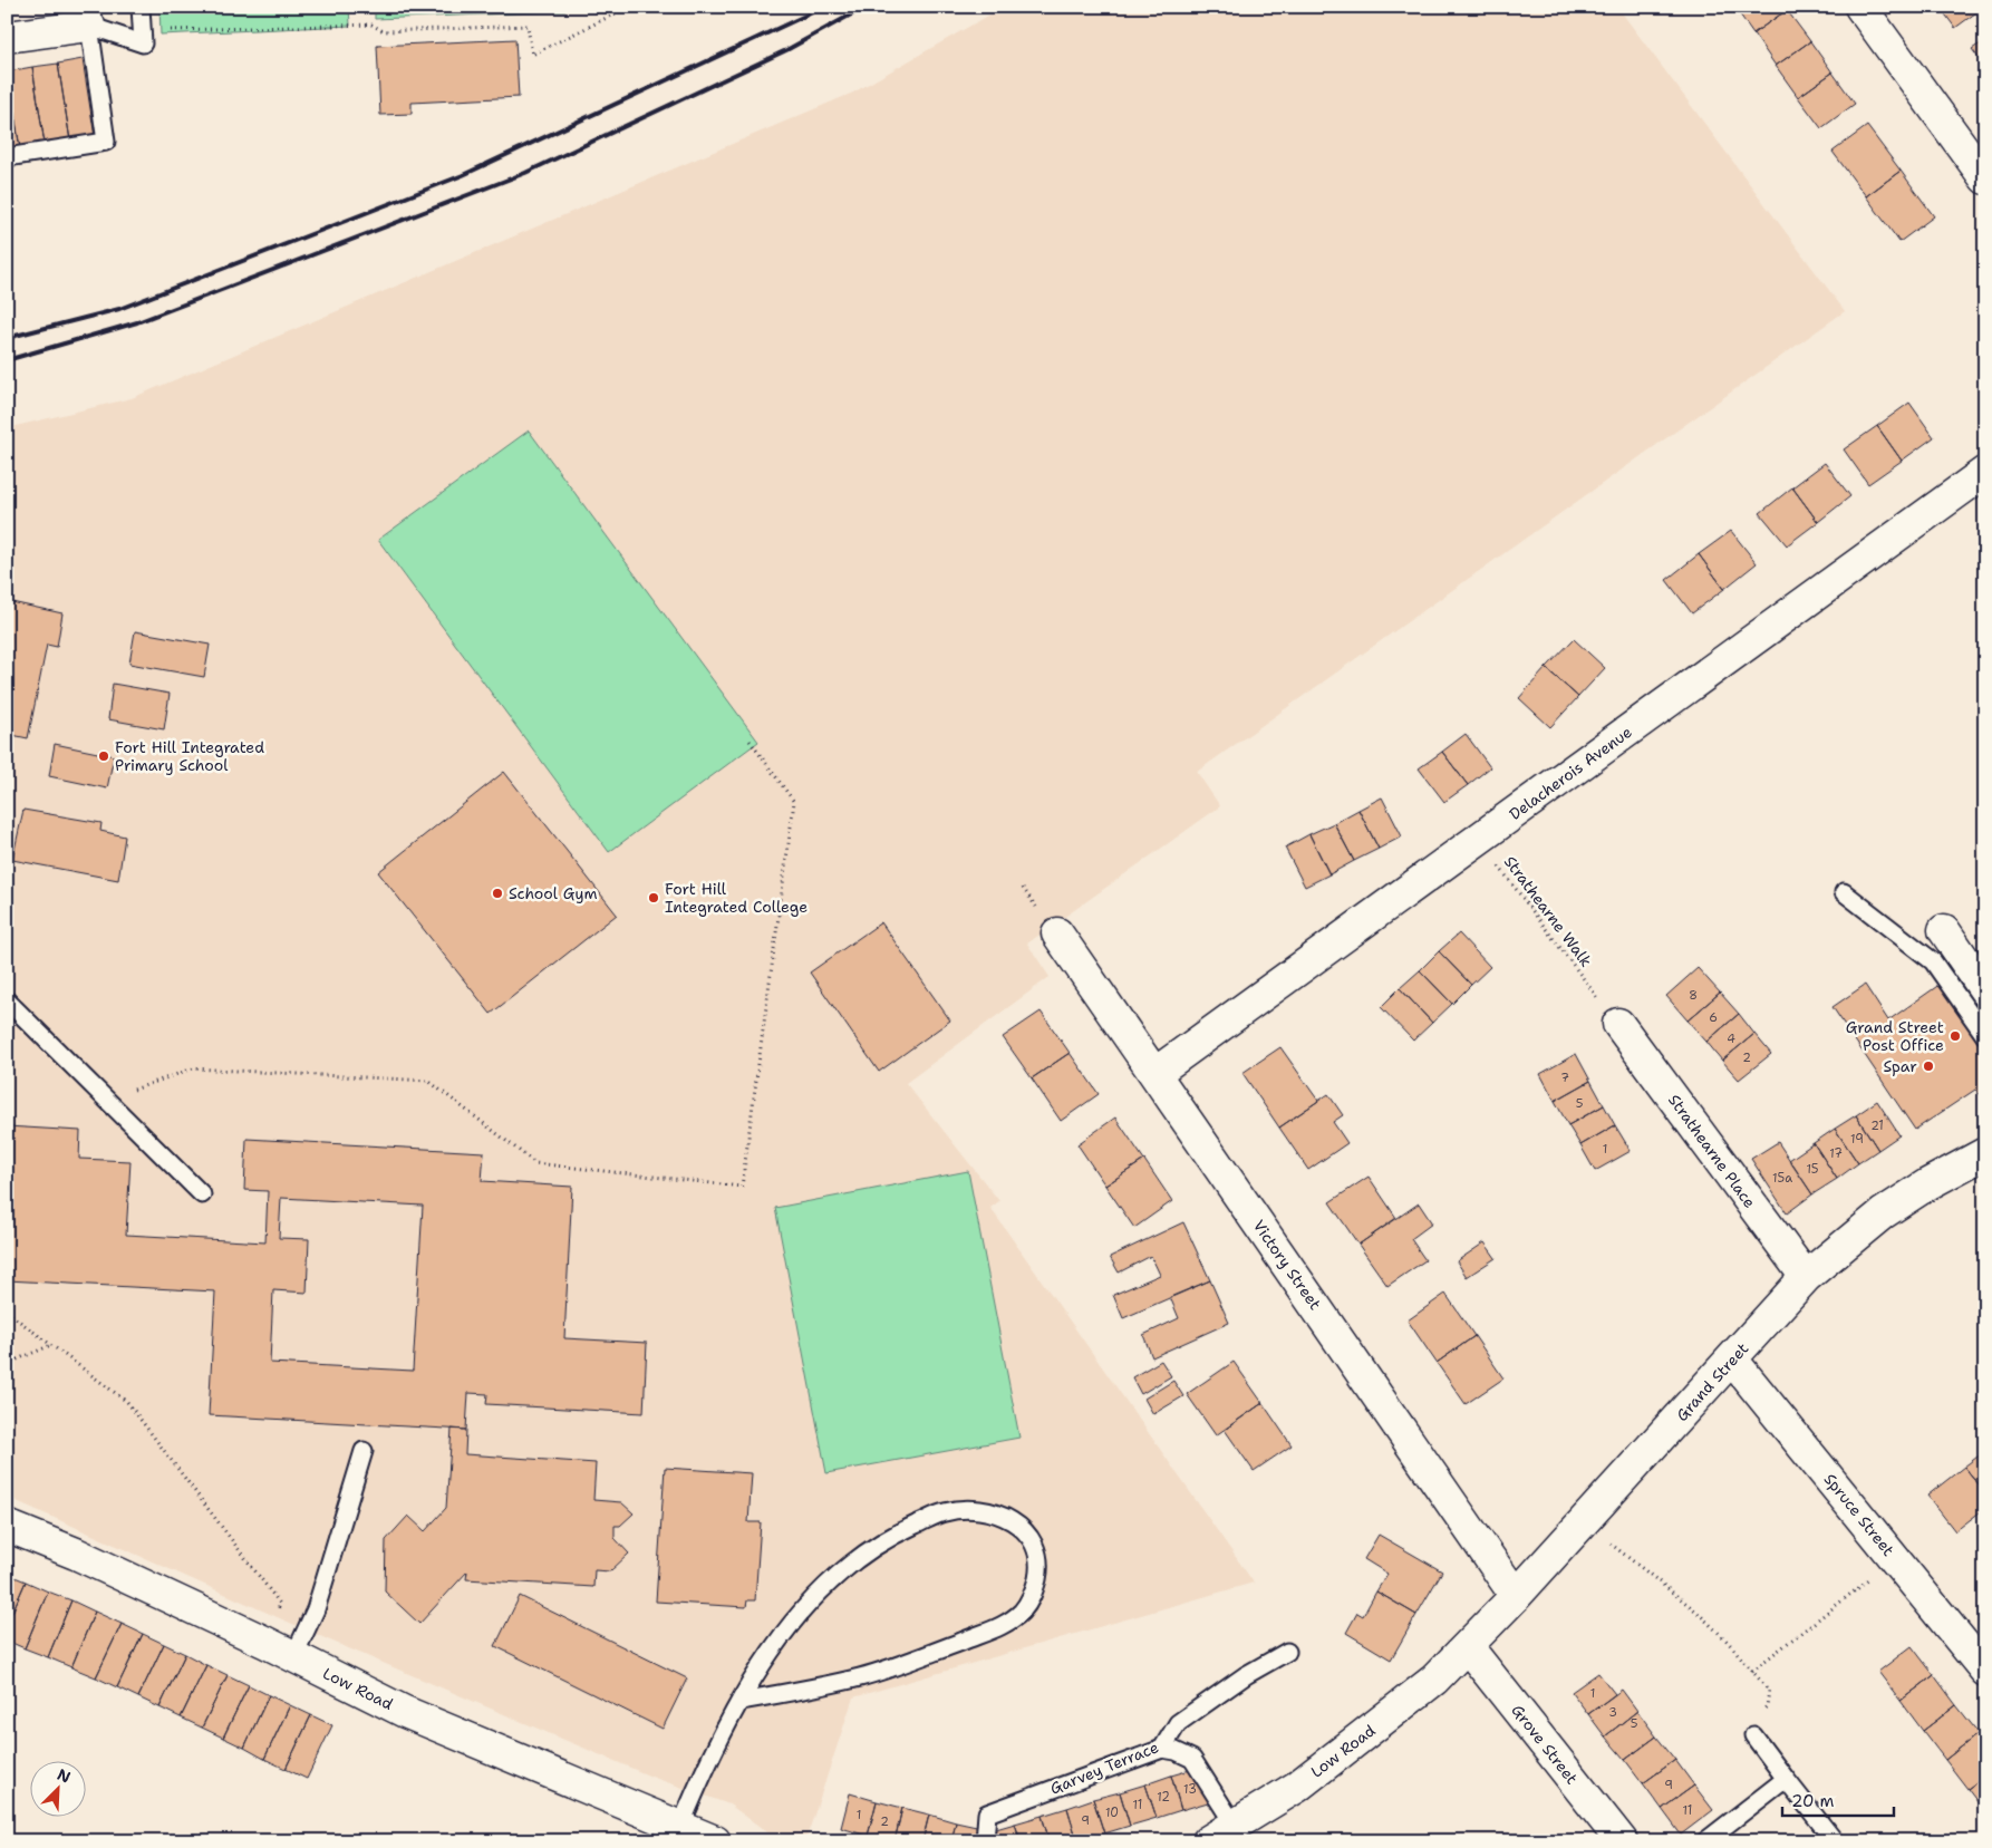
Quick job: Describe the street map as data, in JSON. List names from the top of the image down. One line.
{"streets":{"street":["Delacherois Avenue","Strathearne Place","Victory Street","Grand Street","Spruce Street","Low Road","Grove Street"],"lane":["Garvey Terrace"],"path":["Strathearne Walk"]},"crossings":[["Delacherois Avenue","Strathearne Walk"],["Delacherois Avenue","Victory Street"],["Strathearne Place","Grand Street"],["Victory Street","Grand Street"],["Grand Street","Spruce Street"],["Grand Street","Low Road"],["Grand Street","Grove Street"],["Low Road","Grove Street"]],"places":["Fort Hill Integrated Primary School","School Gym","Fort Hill Integrated College","Grand Street Post Office","Spar"],"house_numbers":["8","6","4","2","7","5","21","19","1","17","15","15a","1","3","5","9","13","12","11","11","10","1","9","2"],"scale_bar":"20 m","north":"top right"}
